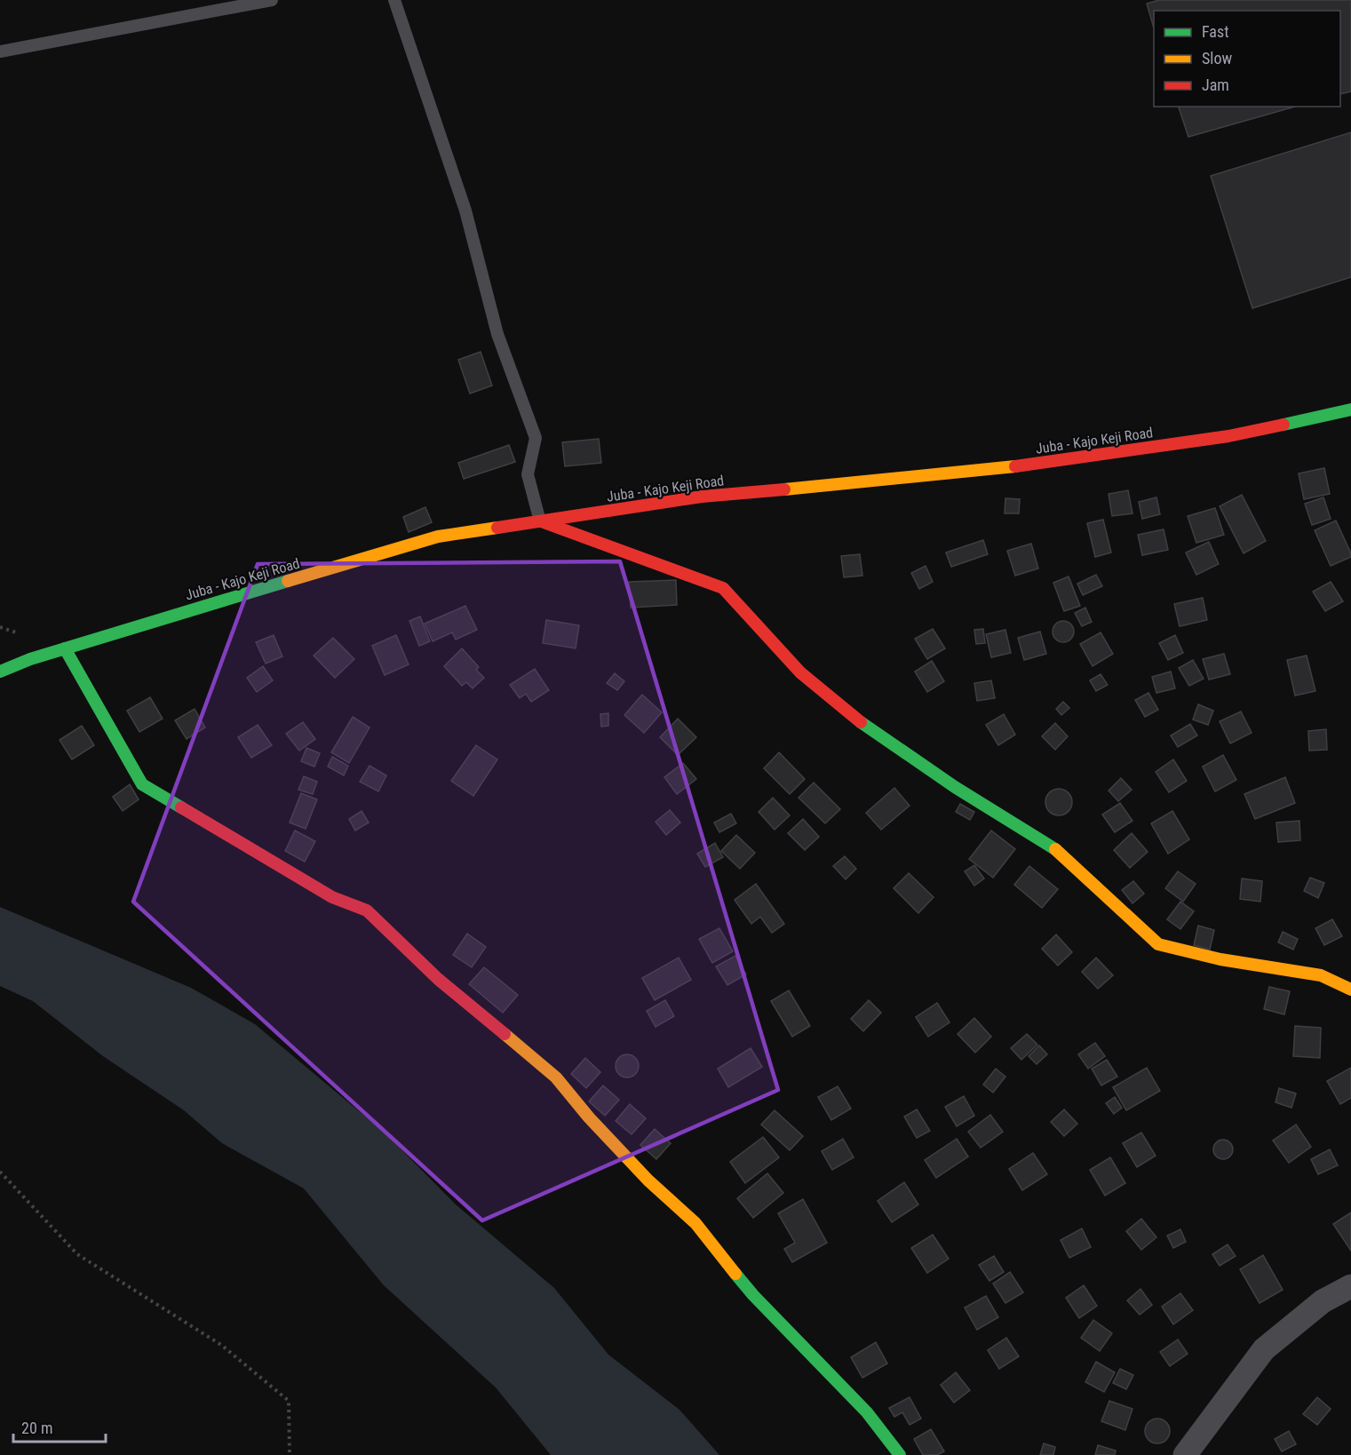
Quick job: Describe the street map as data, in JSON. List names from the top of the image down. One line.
{"streets":{"street":["Juba - Kajo Keji Road"]},"legend":["Fast","Slow","Jam"],"scale_bar":"20 m"}
